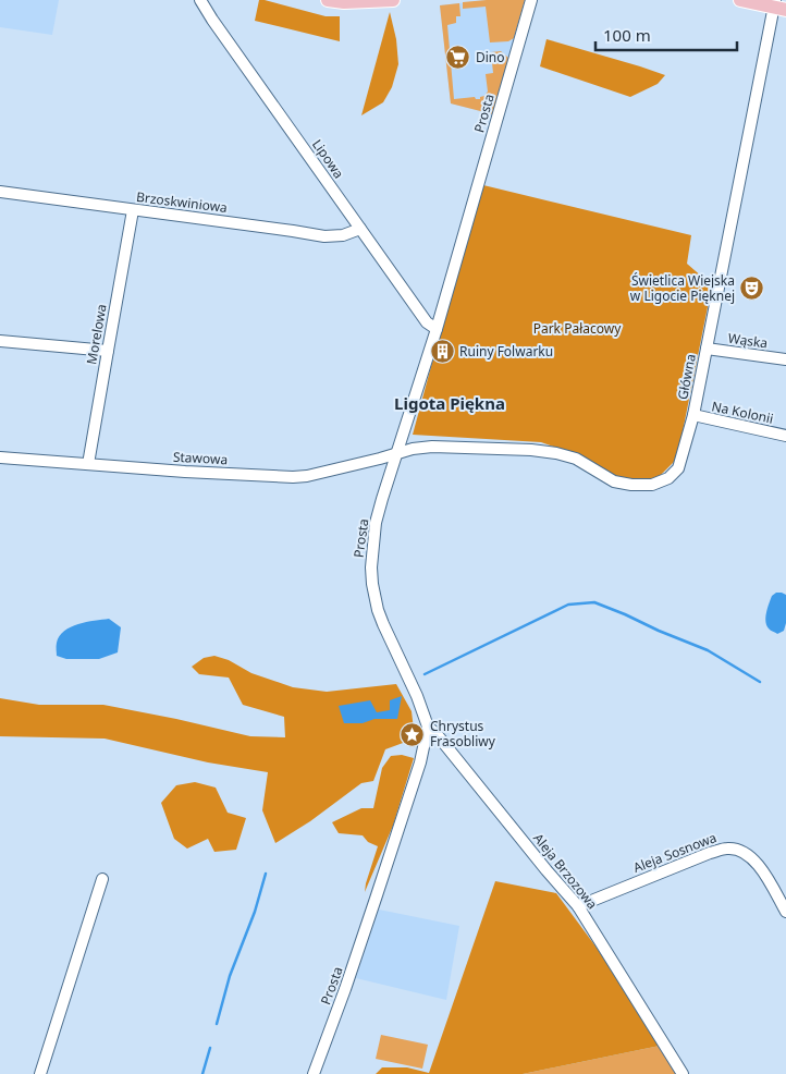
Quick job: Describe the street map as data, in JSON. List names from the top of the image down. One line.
{"streets":{"street":["Prosta","Lipowa","Brzoskwiniowa","Morelowa","Wąska","Główna","Na Kolonii","Stawowa","Aleja Sosnowa","Aleja Brzozowa"]},"crossings":[["Prosta","Lipowa"],["Prosta","Główna"],["Prosta","Stawowa"],["Prosta","Aleja Brzozowa"],["Lipowa","Brzoskwiniowa"],["Brzoskwiniowa","Morelowa"],["Morelowa","Stawowa"],["Wąska","Główna"],["Główna","Na Kolonii"],["Główna","Stawowa"],["Aleja Sosnowa","Aleja Brzozowa"]],"districts":["Ligota Piękna"],"parks":["Park Pałacowy"],"places":{"supermarket":["Dino"],"theatre":["Świetlica Wiejska w Ligocie Pięknej"],"building":["Ruiny Folwarku"],"place":["Chrystus Frasobliwy"]},"scale_bar":"100 m"}
